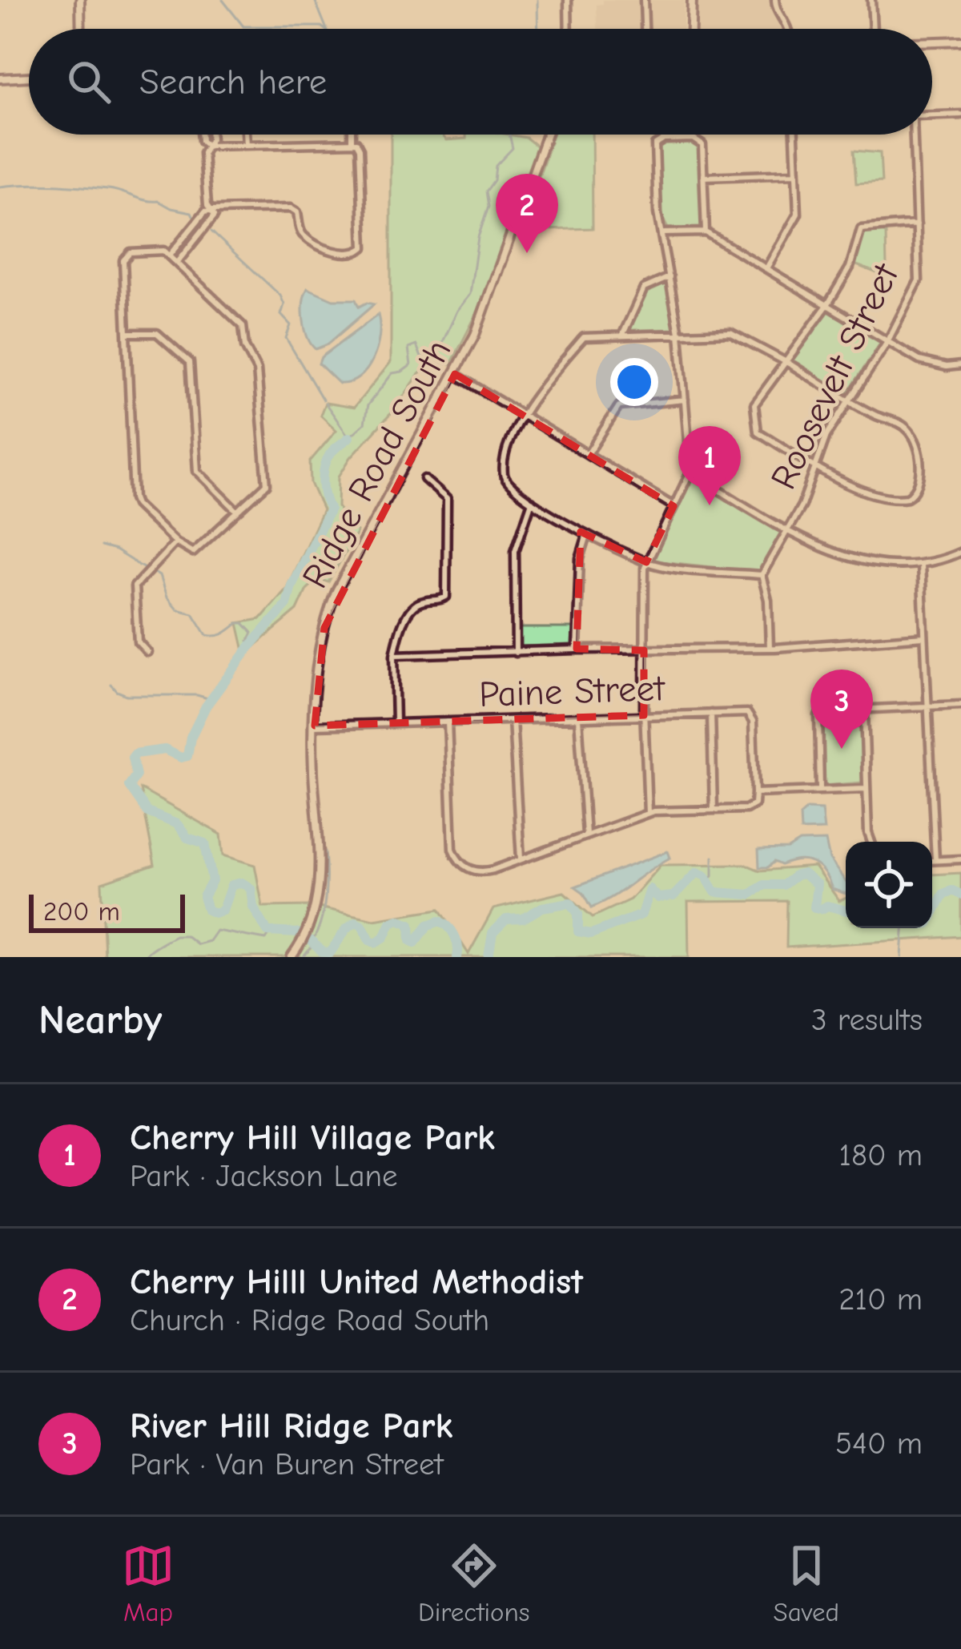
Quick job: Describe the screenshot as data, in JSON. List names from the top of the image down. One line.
{"streets":{"main road":["Ridge Road South"],"street":["Roosevelt Street","Paine Street"]},"crossings":[["Ridge Road South","Paine Street"]],"scale_bar":"200 m","page":{"search":"Search here","pins":["2","1","3"],"scale":"200 m","heading":["Nearby","3 results"],"list":[{"mark":"1","name":"Cherry Hill Village Park","note":"Park · Jackson Lane","value":"180 m"},{"mark":"2","name":"Cherry Hilll United Methodist","note":"Church · Ridge Road South","value":"210 m"},{"mark":"3","name":"River Hill Ridge Park","note":"Park · Van Buren Street","value":"540 m"}],"nav":["Map","Directions","Saved"]}}
